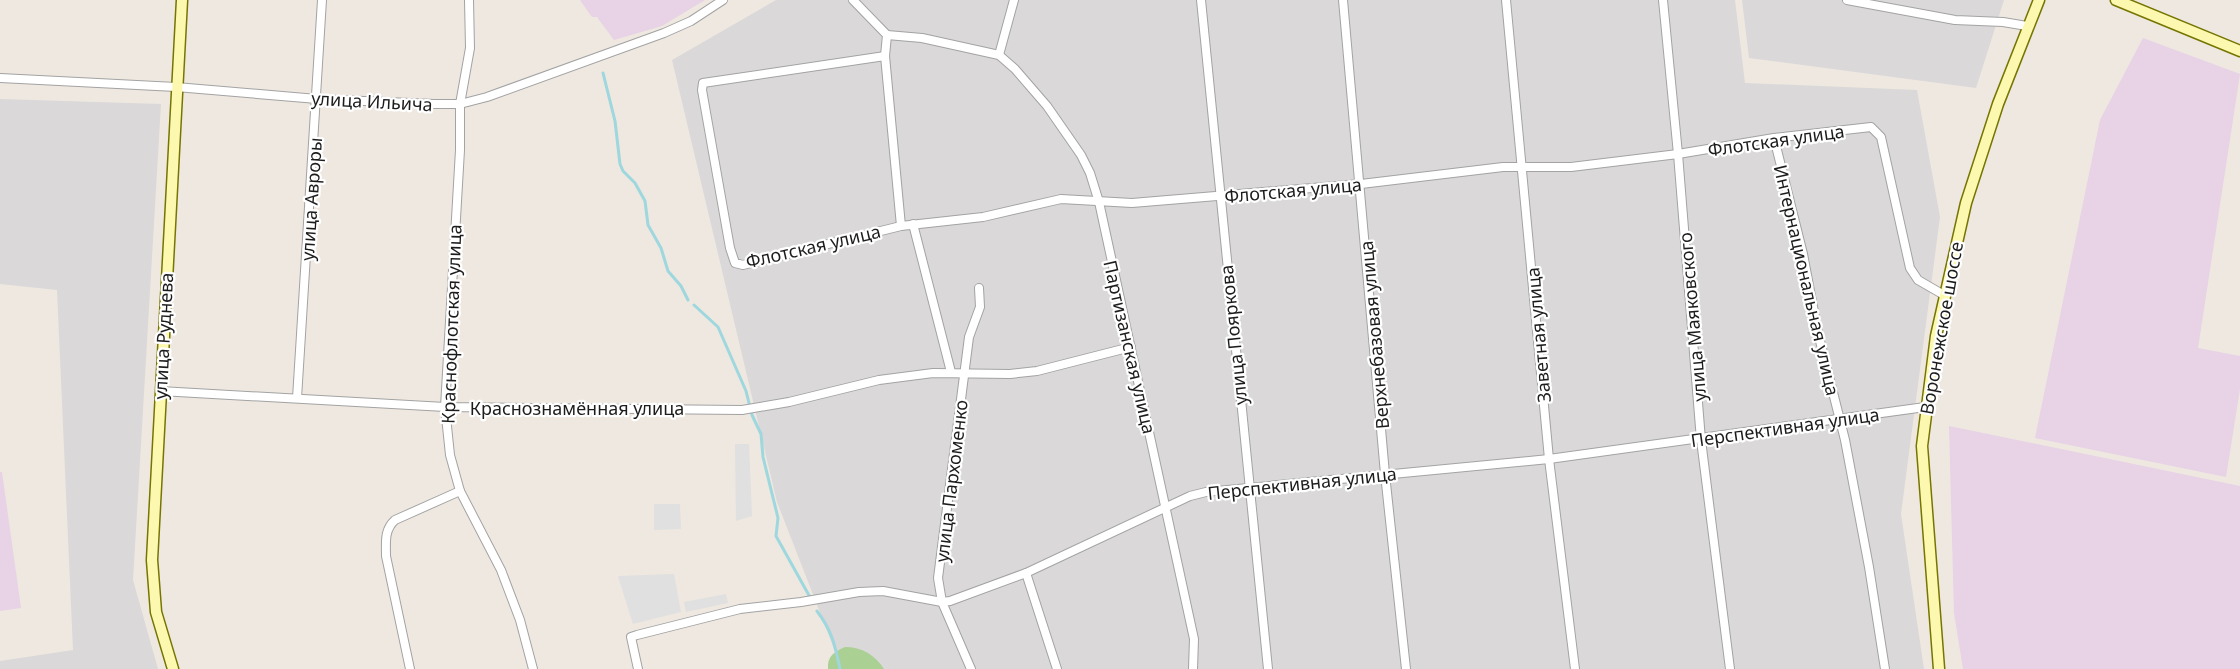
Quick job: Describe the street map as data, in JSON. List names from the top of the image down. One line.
{"streets":{"main road":["Воронежское шоссе","улица Руднева"],"street":["улица Ильича","Флотская улица","улица Авроры","Интернациональная улица","улица Маяковского","Краснофлотская улица","улица Пояркова","Верхнебазовая улица","Заветная улица","Партизанская улица","Краснознамённая улица","Перспективная улица","улица Пархоменко"]},"crossings":[["улица Ильича","улица Авроры"],["улица Ильича","Краснофлотская улица"],["улица Ильича","улица Руднева"],["Флотская улица","Интернациональная улица"],["Флотская улица","улица Маяковского"],["Флотская улица","Воронежское шоссе"],["Флотская улица","улица Пояркова"],["Флотская улица","Верхнебазовая улица"],["Флотская улица","Заветная улица"],["Флотская улица","Партизанская улица"],["Флотская улица","улица Пархоменко"],["улица Авроры","Краснознамённая улица"],["Интернациональная улица","Перспективная улица"],["улица Маяковского","Перспективная улица"],["Краснофлотская улица","Краснознамённая улица"],["Воронежское шоссе","Перспективная улица"],["улица Пояркова","Перспективная улица"],["Верхнебазовая улица","Перспективная улица"],["Заветная улица","Перспективная улица"],["улица Руднева","Краснознамённая улица"],["Партизанская улица","Перспективная улица"],["Краснознамённая улица","улица Пархоменко"],["Перспективная улица","улица Пархоменко"]]}
